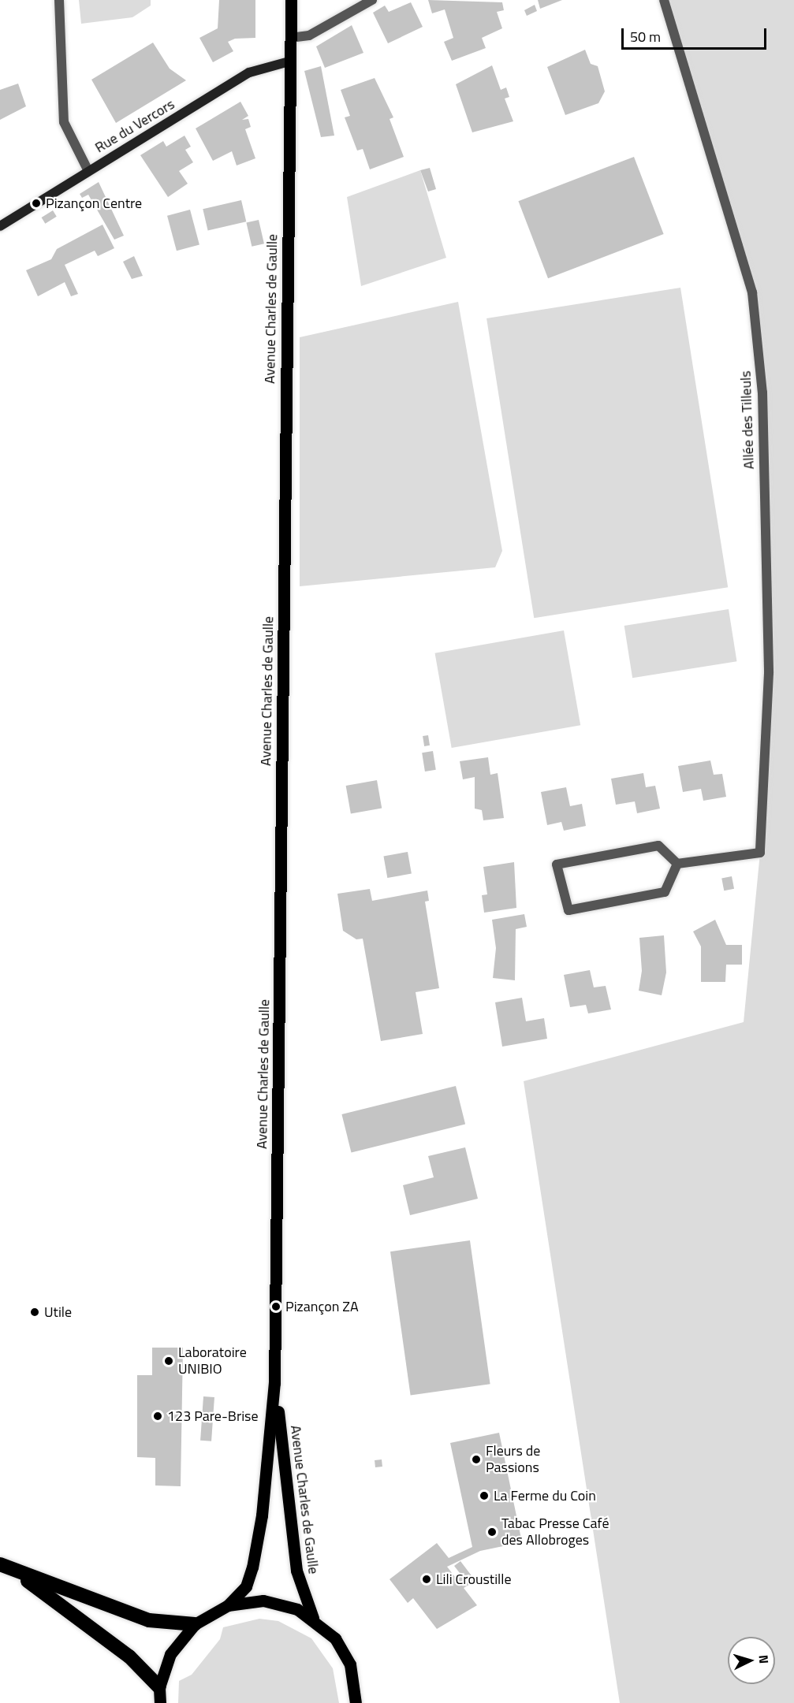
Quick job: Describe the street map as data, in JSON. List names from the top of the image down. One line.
{"streets":{"main road":["Avenue Charles de Gaulle"],"street":["Rue du Vercors","Allée des Tilleuls"]},"crossings":[["Rue du Vercors","Avenue Charles de Gaulle"]],"places":["Pizançon Centre","Pizançon ZA","Utile","Laboratoire UNIBIO","123 Pare-Brise","Fleurs de Passions","La Ferme du Coin","Tabac Presse Café des Allobroges","Lili Croustille"],"scale_bar":"50 m","north":"right"}
